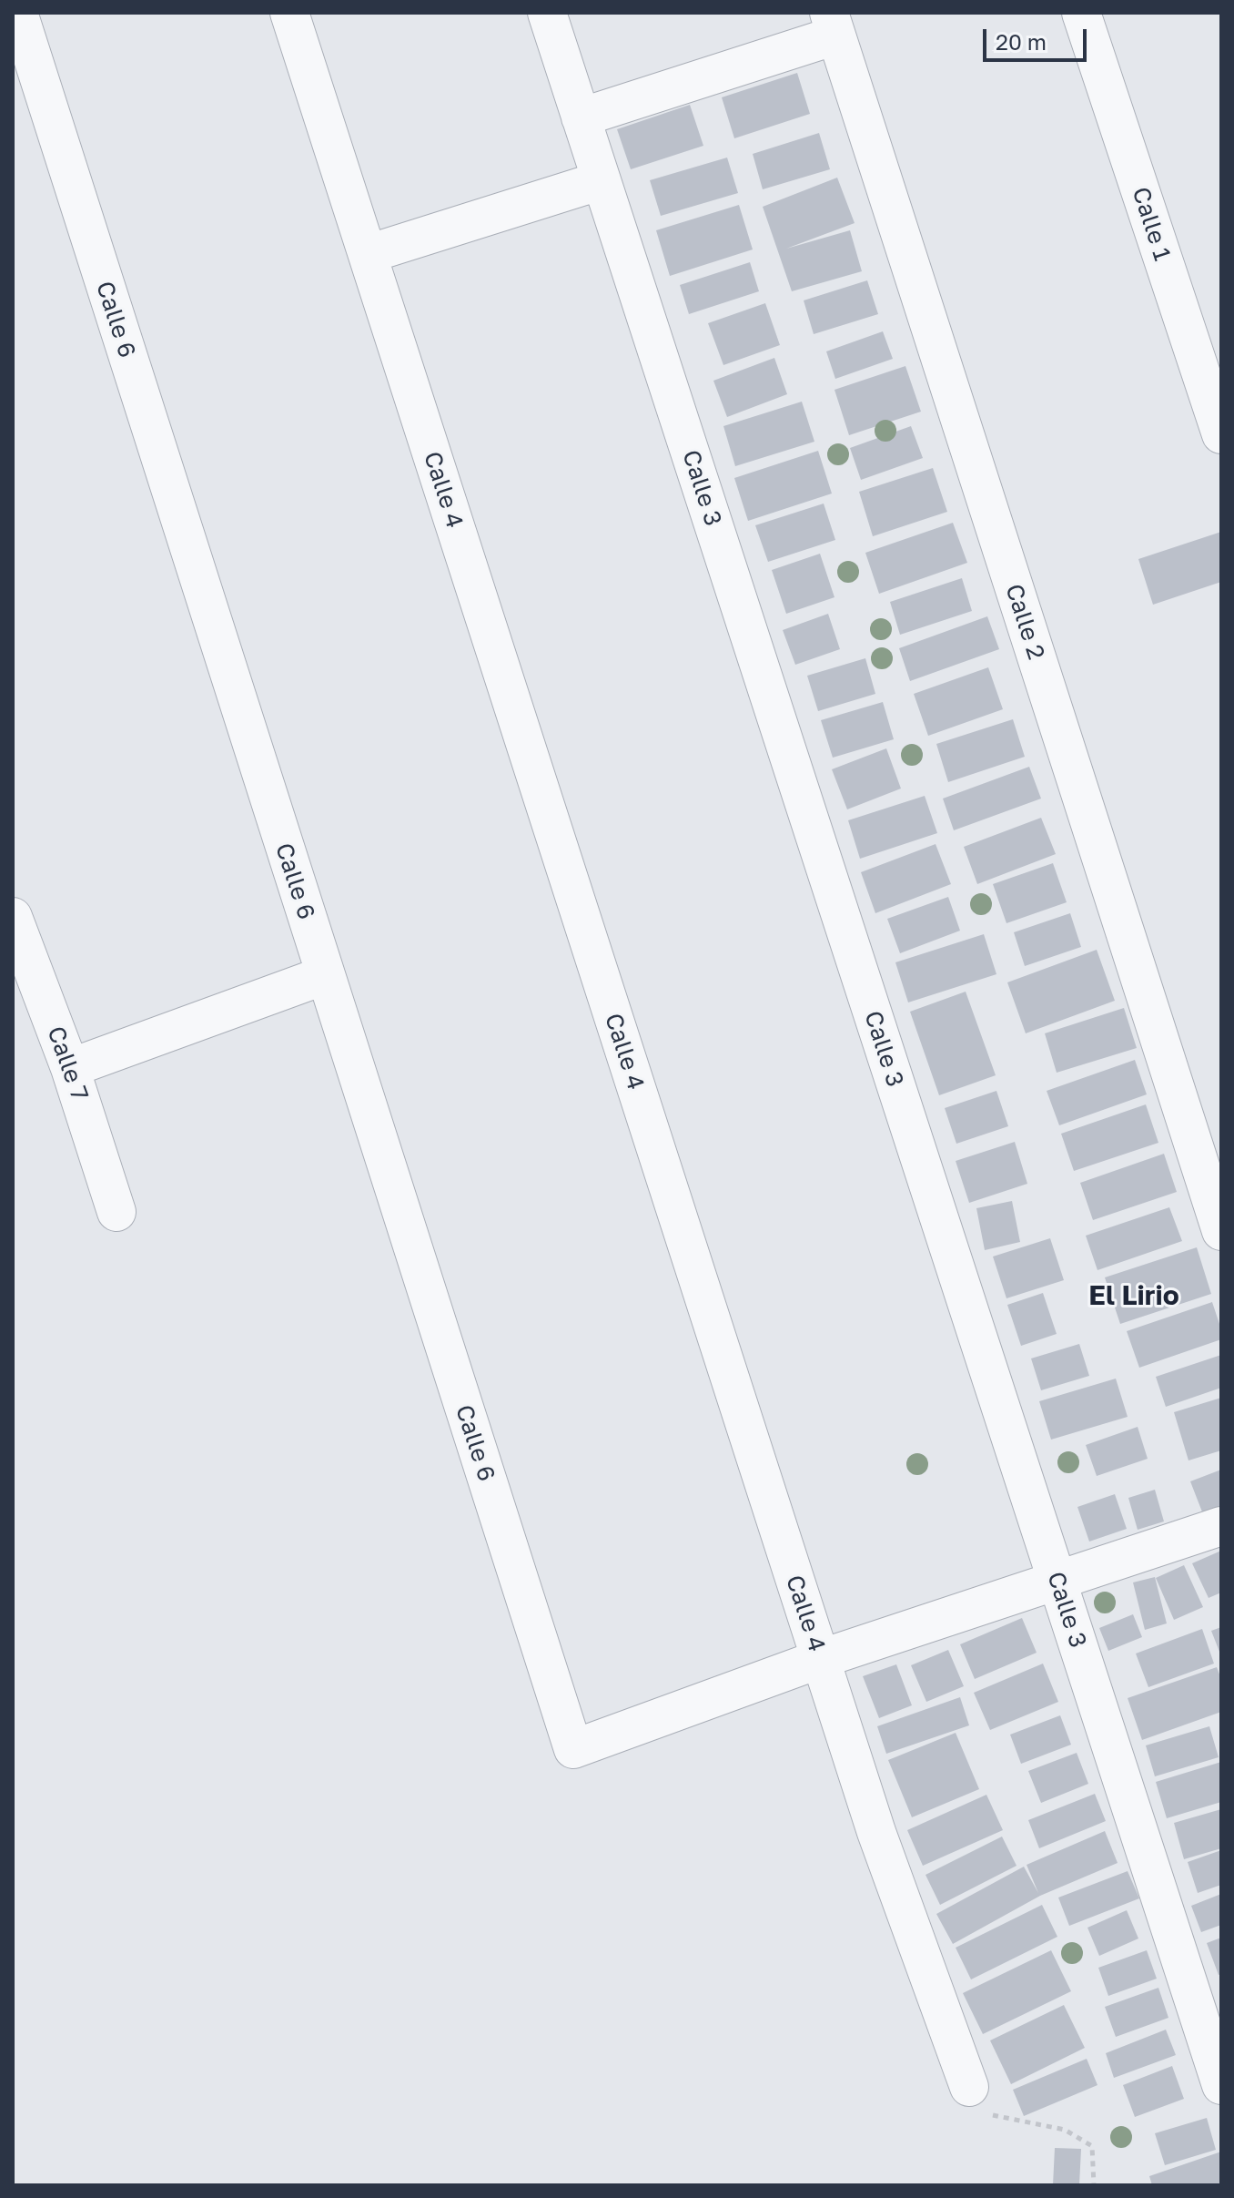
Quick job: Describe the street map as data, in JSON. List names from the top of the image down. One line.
{"streets":{"street":["Calle 1","Calle 6","Calle 3","Calle 4","Calle 2","Calle 7"]},"crossings":[["Calle 6","Calle 4"]],"districts":["El Lirio"],"scale_bar":"20 m"}
